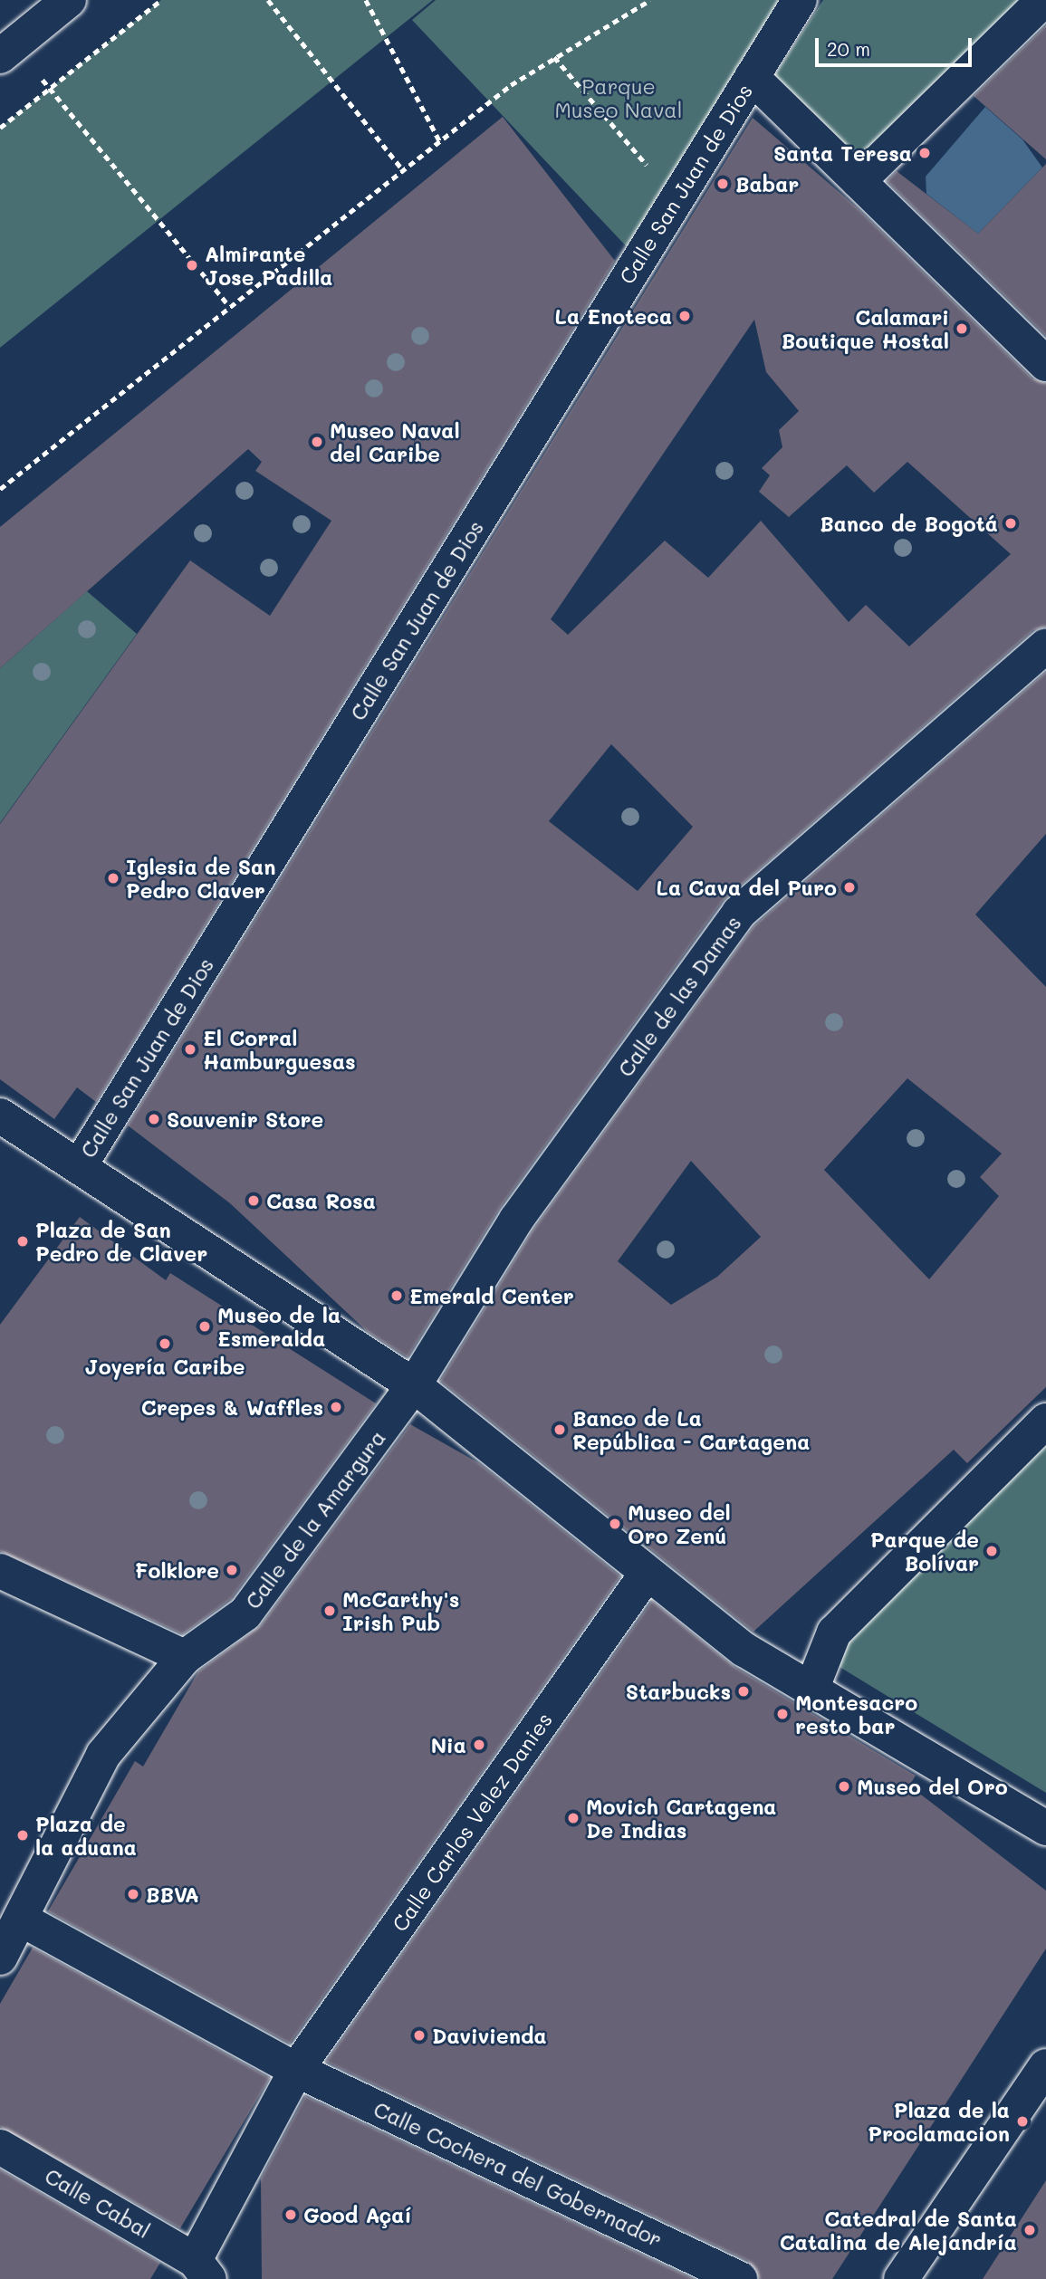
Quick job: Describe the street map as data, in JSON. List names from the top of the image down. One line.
{"streets":{"street":["Calle San Juan de Dios","Calle de las Damas","Calle de la Amargura","Calle Carlos Velez Danies","Calle Cochera del Gobernador","Calle Cabal"]},"crossings":[["Calle de las Damas","Calle de la Amargura"],["Calle de la Amargura","Calle Cochera del Gobernador"],["Calle Carlos Velez Danies","Calle Cochera del Gobernador"],["Calle Carlos Velez Danies","Calle Cabal"]],"parks":["Parque Museo Naval"],"places":["Santa Teresa","Babar","Almirante Jose Padilla","La Enoteca","Calamari Boutique Hostal","Museo Naval del Caribe","Banco de Bogotá","Iglesia de San Pedro Claver","La Cava del Puro","El Corral Hamburguesas","Souvenir Store","Casa Rosa","Plaza de San Pedro de Claver","Emerald Center","Museo de la Esmeralda","Joyería Caribe","Crepes & Waffles","Banco de La República - Cartagena","Museo del Oro Zenú","Parque de Bolívar","Folklore","McCarthy's Irish Pub","Starbucks","Montesacro resto bar","Nia","Museo del Oro","Movich Cartagena De Indias","Plaza de la aduana","BBVA","Davivienda","Plaza de la Proclamacion","Good Açaí","Catedral de Santa Catalina de Alejandría"],"scale_bar":"20 m"}
